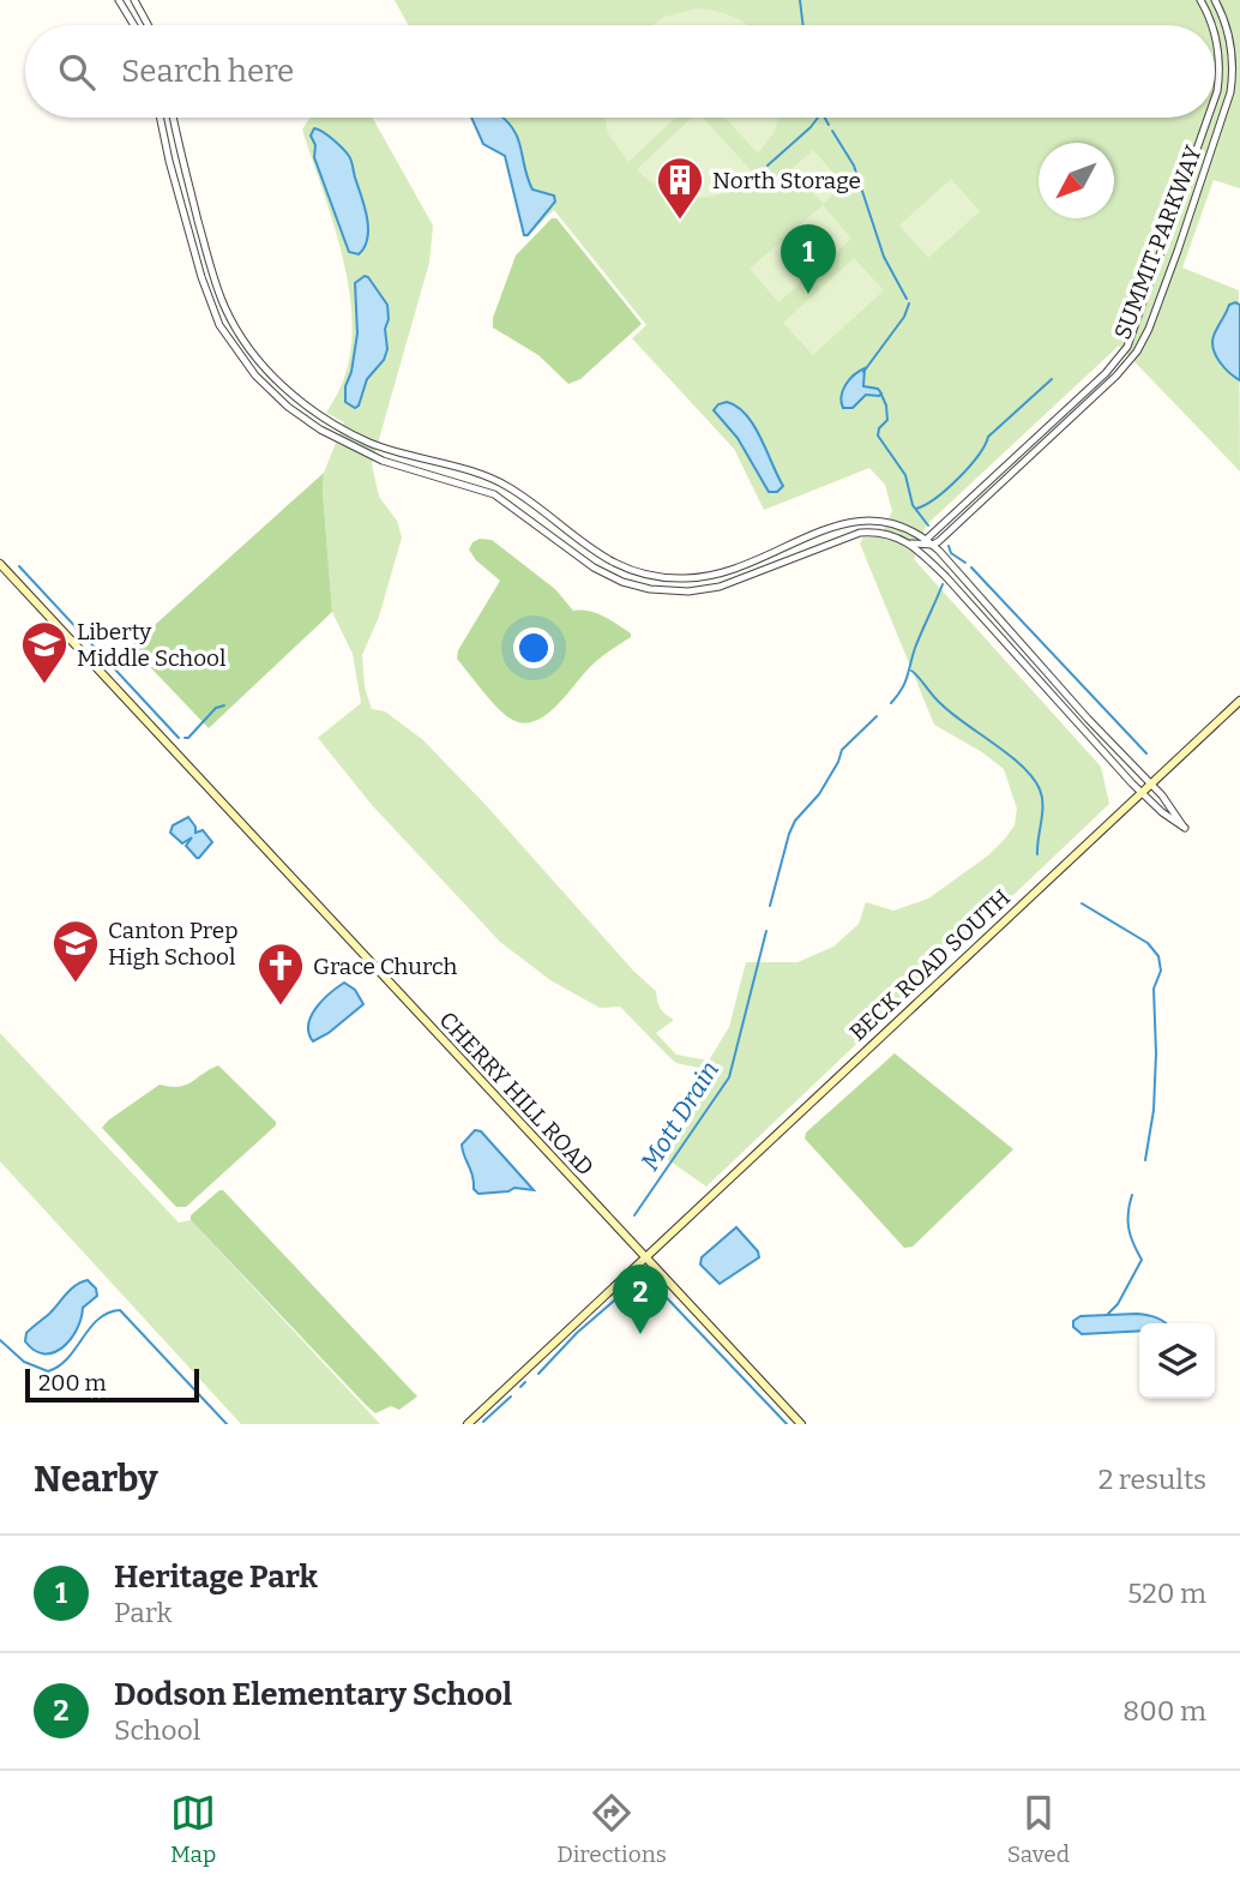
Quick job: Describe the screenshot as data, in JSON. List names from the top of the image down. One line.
{"streets":{"main road":["BECK ROAD SOUTH","CHERRY HILL ROAD"],"street":["SUMMIT PARKWAY"]},"crossings":[["BECK ROAD SOUTH","CHERRY HILL ROAD"]],"water":["Mott Drain"],"places":{"building":["North Storage"],"school or university":["Liberty Middle School","Canton Prep High School"],"church":["Grace Church"]},"scale_bar":"200 m","north":"bottom left","page":{"search":"Search here","pins":["1","2"],"scale":"200 m","heading":["Nearby","2 results"],"list":[{"mark":"1","name":"Heritage Park","note":"Park","value":"520 m"},{"mark":"2","name":"Dodson Elementary School","note":"School","value":"800 m"}],"nav":["Map","Directions","Saved"]}}
